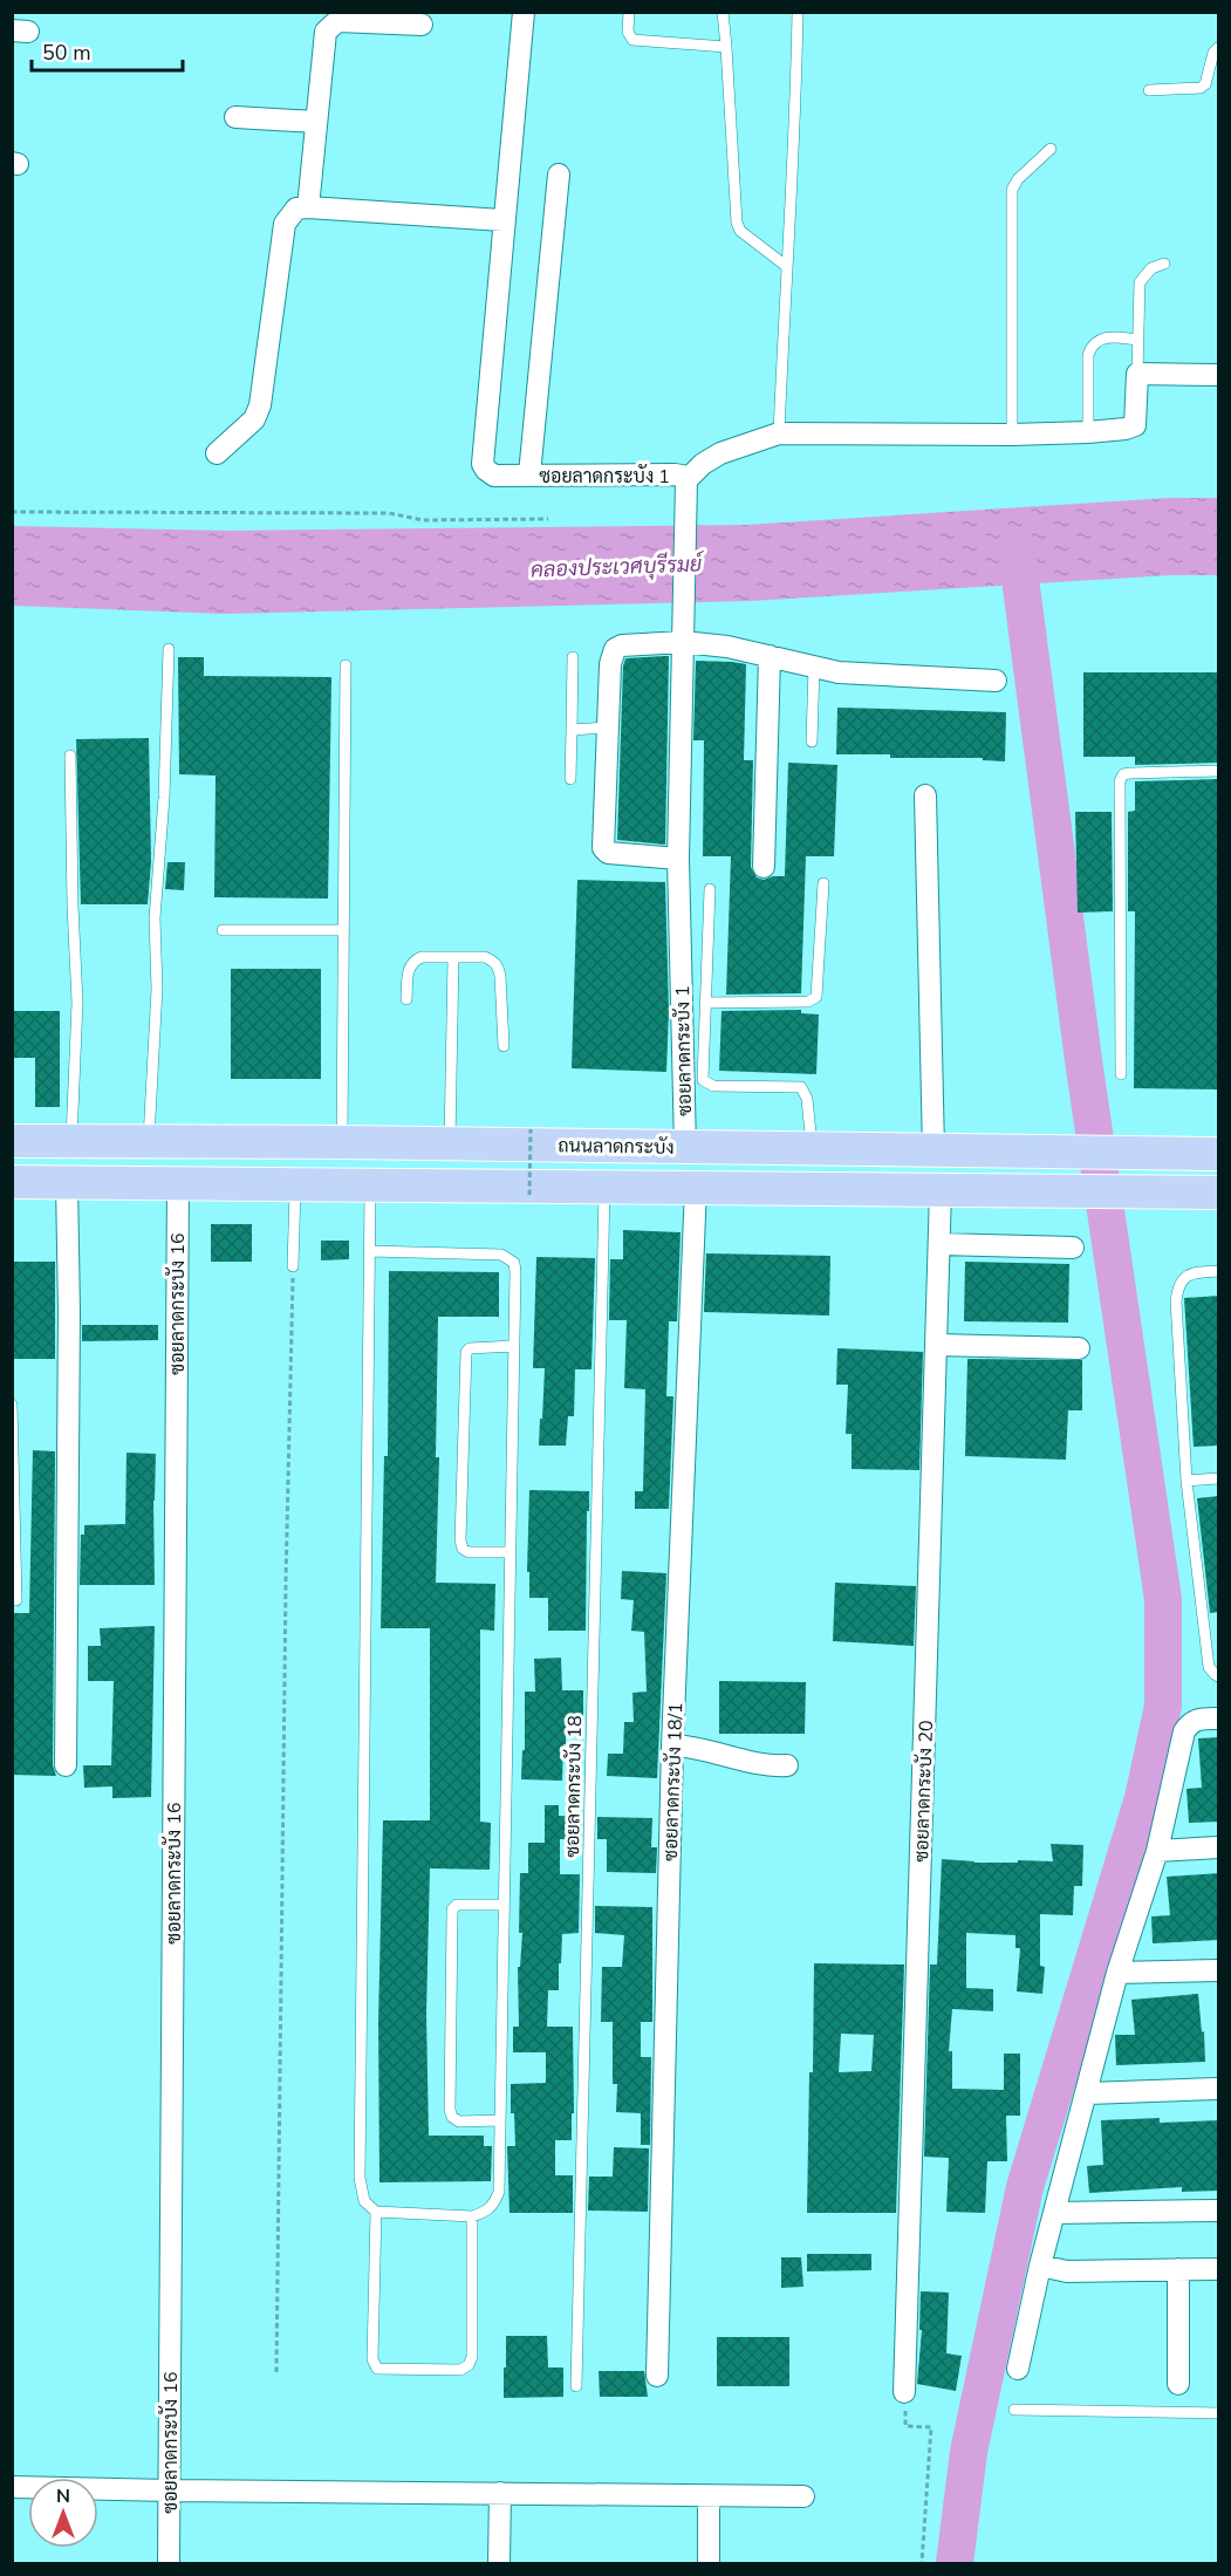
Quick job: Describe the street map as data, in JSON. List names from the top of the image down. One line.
{"streets":{"main road":["ถนนลาดกระบัง"],"street":["ซอยลาดกระบัง 1","ซอยลาดกระบัง 16","ซอยลาดกระบัง 18/1","ซอยลาดกระบัง 20"],"lane":["ซอยลาดกระบัง 18"]},"crossings":[["ซอยลาดกระบัง 1","ถนนลาดกระบัง"]],"water":["คลองประเวศบุรีรมย์"],"scale_bar":"50 m","north":"top"}
